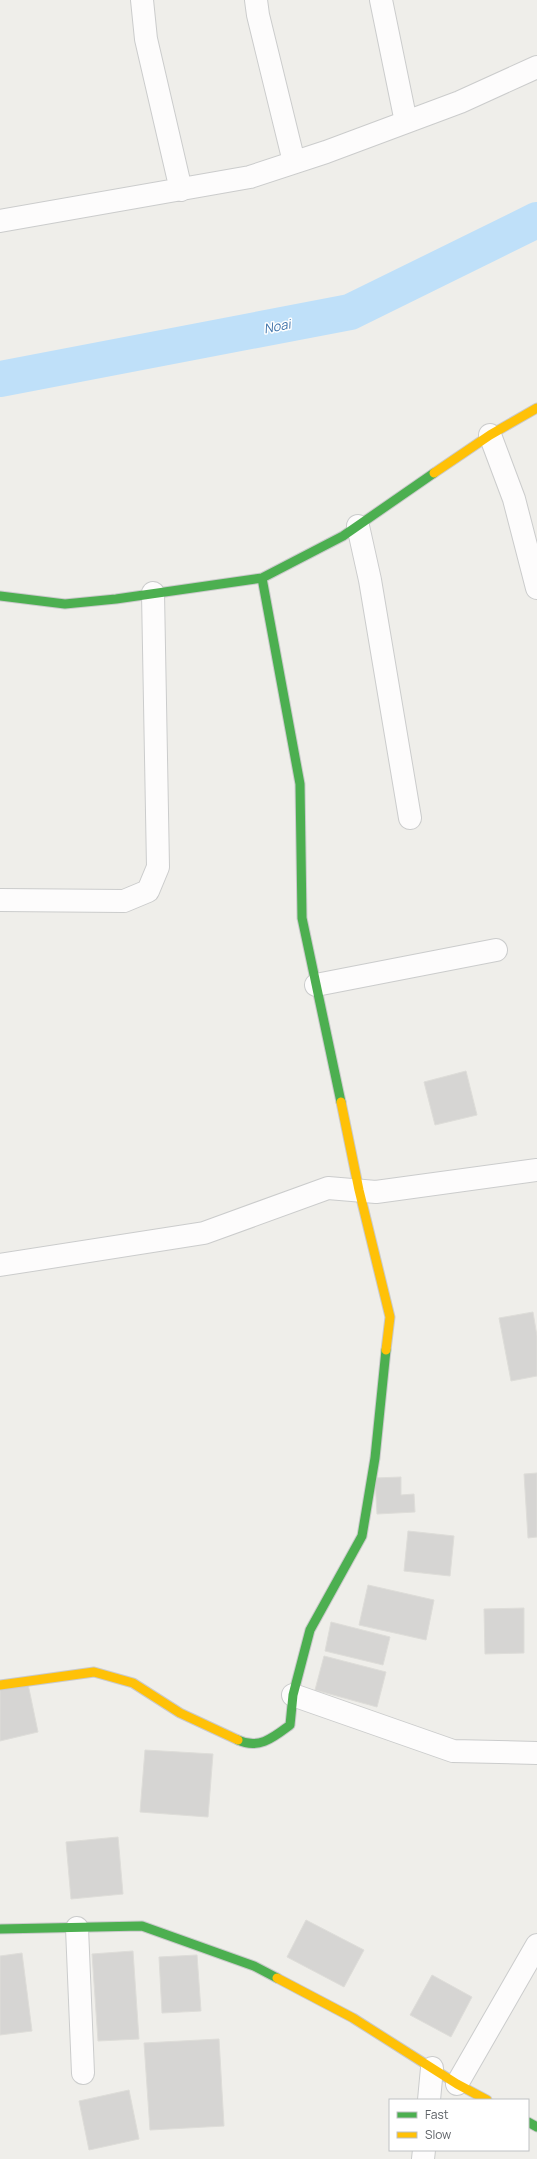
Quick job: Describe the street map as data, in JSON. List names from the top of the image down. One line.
{"water":["Noai"],"legend":["Fast","Slow"]}
